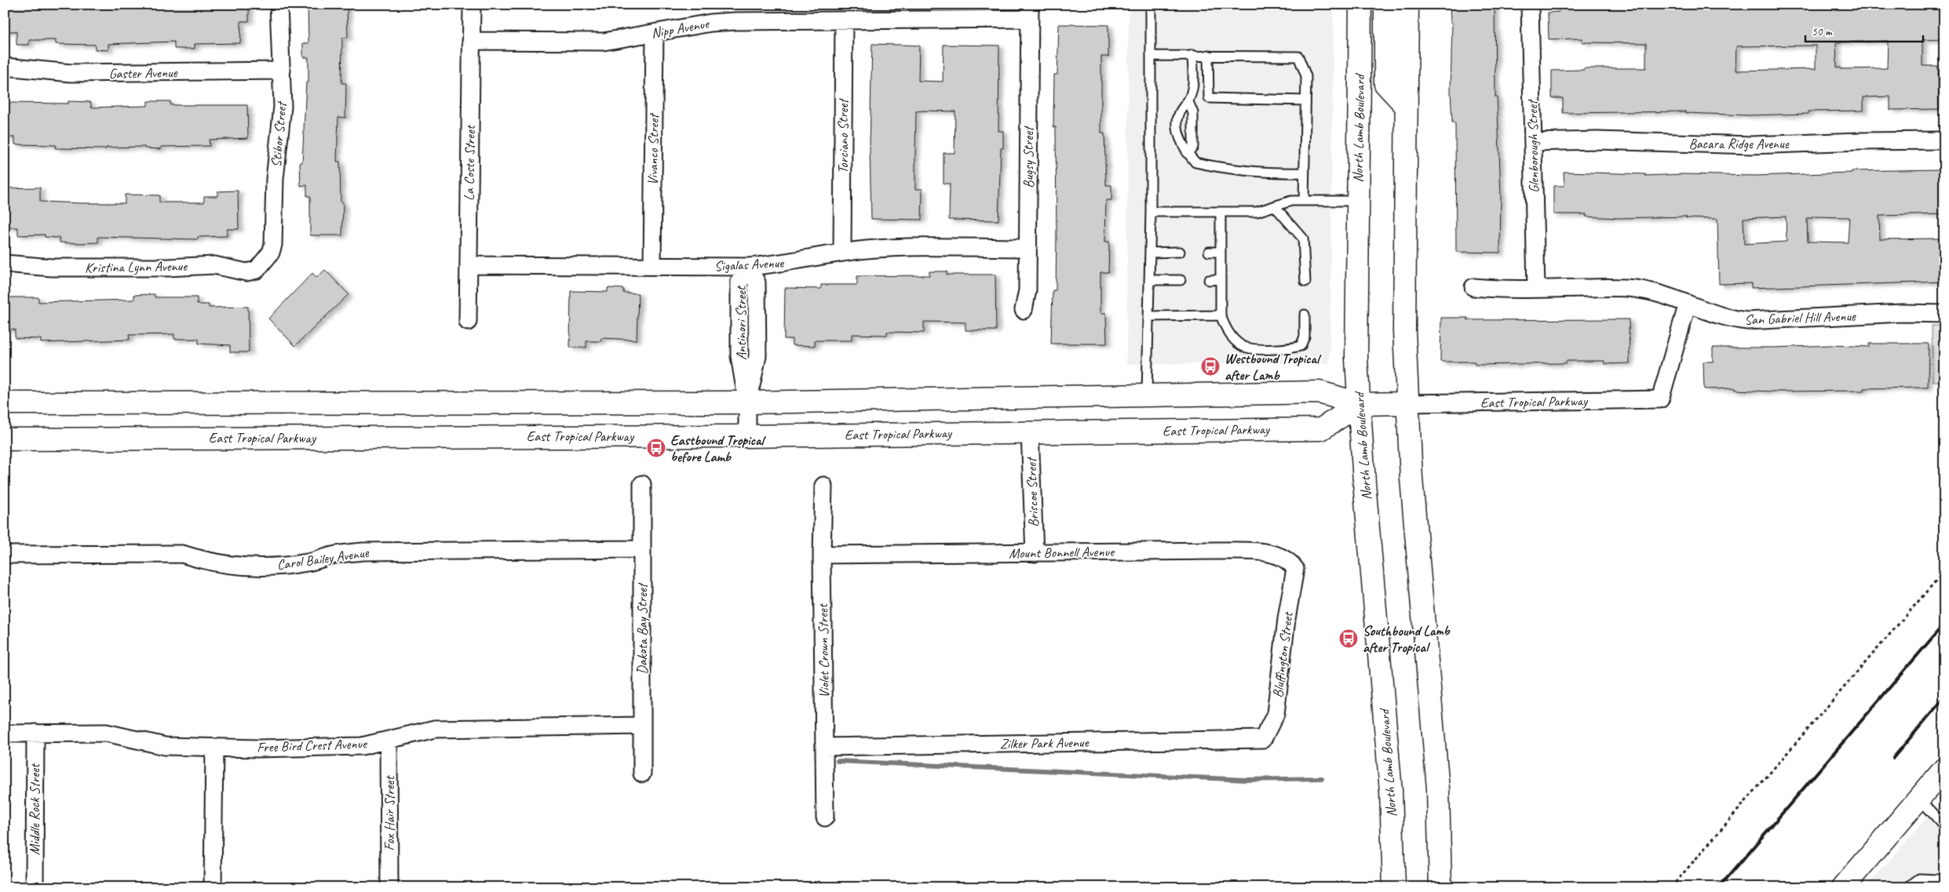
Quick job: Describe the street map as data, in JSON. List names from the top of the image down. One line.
{"streets":{"main road":["North Lamb Boulevard","East Tropical Parkway"],"street":["Nipp Avenue","Gaster Avenue","Stibor Street","Torciano Street","Bacara Ridge Avenue","Glenborough Street","Vivanco Street","Bugsy Street","La Coste Street","Sigalas Avenue","Kristina Lynn Avenue","San Gabriel Hill Avenue","Antinori Street","Briscoe Street","Mount Bonnell Avenue","Carol Bailey Avenue","Dakota Bay Street","Violet Crown Street","Bluffington Street","Zilker Park Avenue","Free Bird Crest Avenue","Middle Rock Street","Fox Hair Street"]},"crossings":[["Nipp Avenue","Torciano Street"],["Nipp Avenue","Vivanco Street"],["Nipp Avenue","Bugsy Street"],["Nipp Avenue","La Coste Street"],["Gaster Avenue","Stibor Street"],["North Lamb Boulevard","East Tropical Parkway"],["Stibor Street","Kristina Lynn Avenue"],["Torciano Street","Sigalas Avenue"],["Bacara Ridge Avenue","Glenborough Street"],["Glenborough Street","San Gabriel Hill Avenue"],["Vivanco Street","Sigalas Avenue"],["Bugsy Street","Sigalas Avenue"],["La Coste Street","Sigalas Avenue"],["Sigalas Avenue","Antinori Street"],["San Gabriel Hill Avenue","East Tropical Parkway"],["Antinori Street","East Tropical Parkway"],["East Tropical Parkway","Briscoe Street"],["Briscoe Street","Mount Bonnell Avenue"],["Mount Bonnell Avenue","Violet Crown Street"],["Mount Bonnell Avenue","Bluffington Street"],["Carol Bailey Avenue","Dakota Bay Street"],["Dakota Bay Street","Free Bird Crest Avenue"],["Violet Crown Street","Zilker Park Avenue"],["Bluffington Street","Zilker Park Avenue"],["Free Bird Crest Avenue","Middle Rock Street"],["Free Bird Crest Avenue","Fox Hair Street"]],"places":{"bus stop":["Westbound Tropical after Lamb","Eastbound Tropical before Lamb","Southbound Lamb after Tropical"]},"scale_bar":"50 m"}
